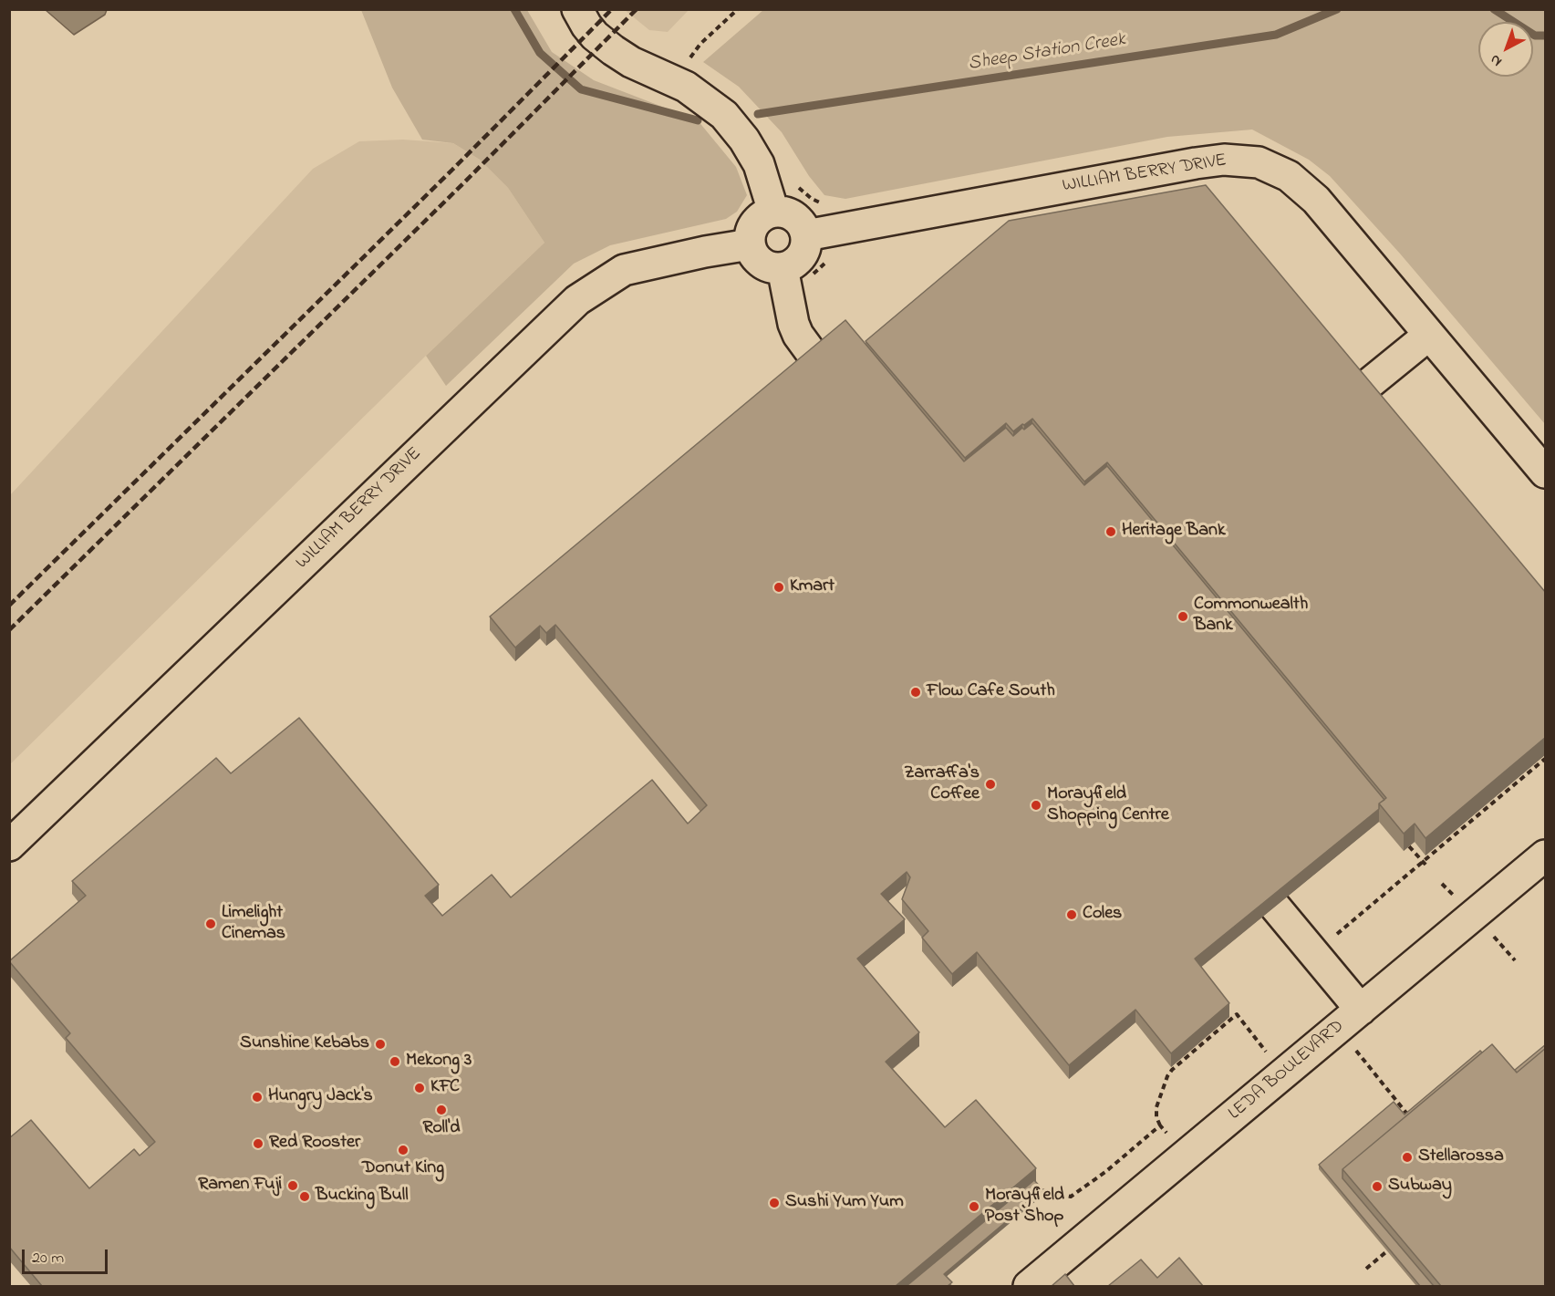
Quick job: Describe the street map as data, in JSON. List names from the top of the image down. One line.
{"streets":{"street":["WILLIAM BERRY DRIVE","LEDA BOULEVARD"]},"water":["Sheep Station Creek"],"places":["Heritage Bank","Kmart","Commonwealth Bank","Flow Cafe South","Zarraffa's Coffee","Morayfield Shopping Centre","Coles","Limelight Cinemas","Sunshine Kebabs","Mekong 3","KFC","Hungry Jack's","Roll'd","Red Rooster","Donut King","Stellarossa","Ramen Fuji","Subway","Bucking Bull","Sushi Yum Yum","Morayfield Post Shop"],"scale_bar":"20 m","north":"bottom left"}
